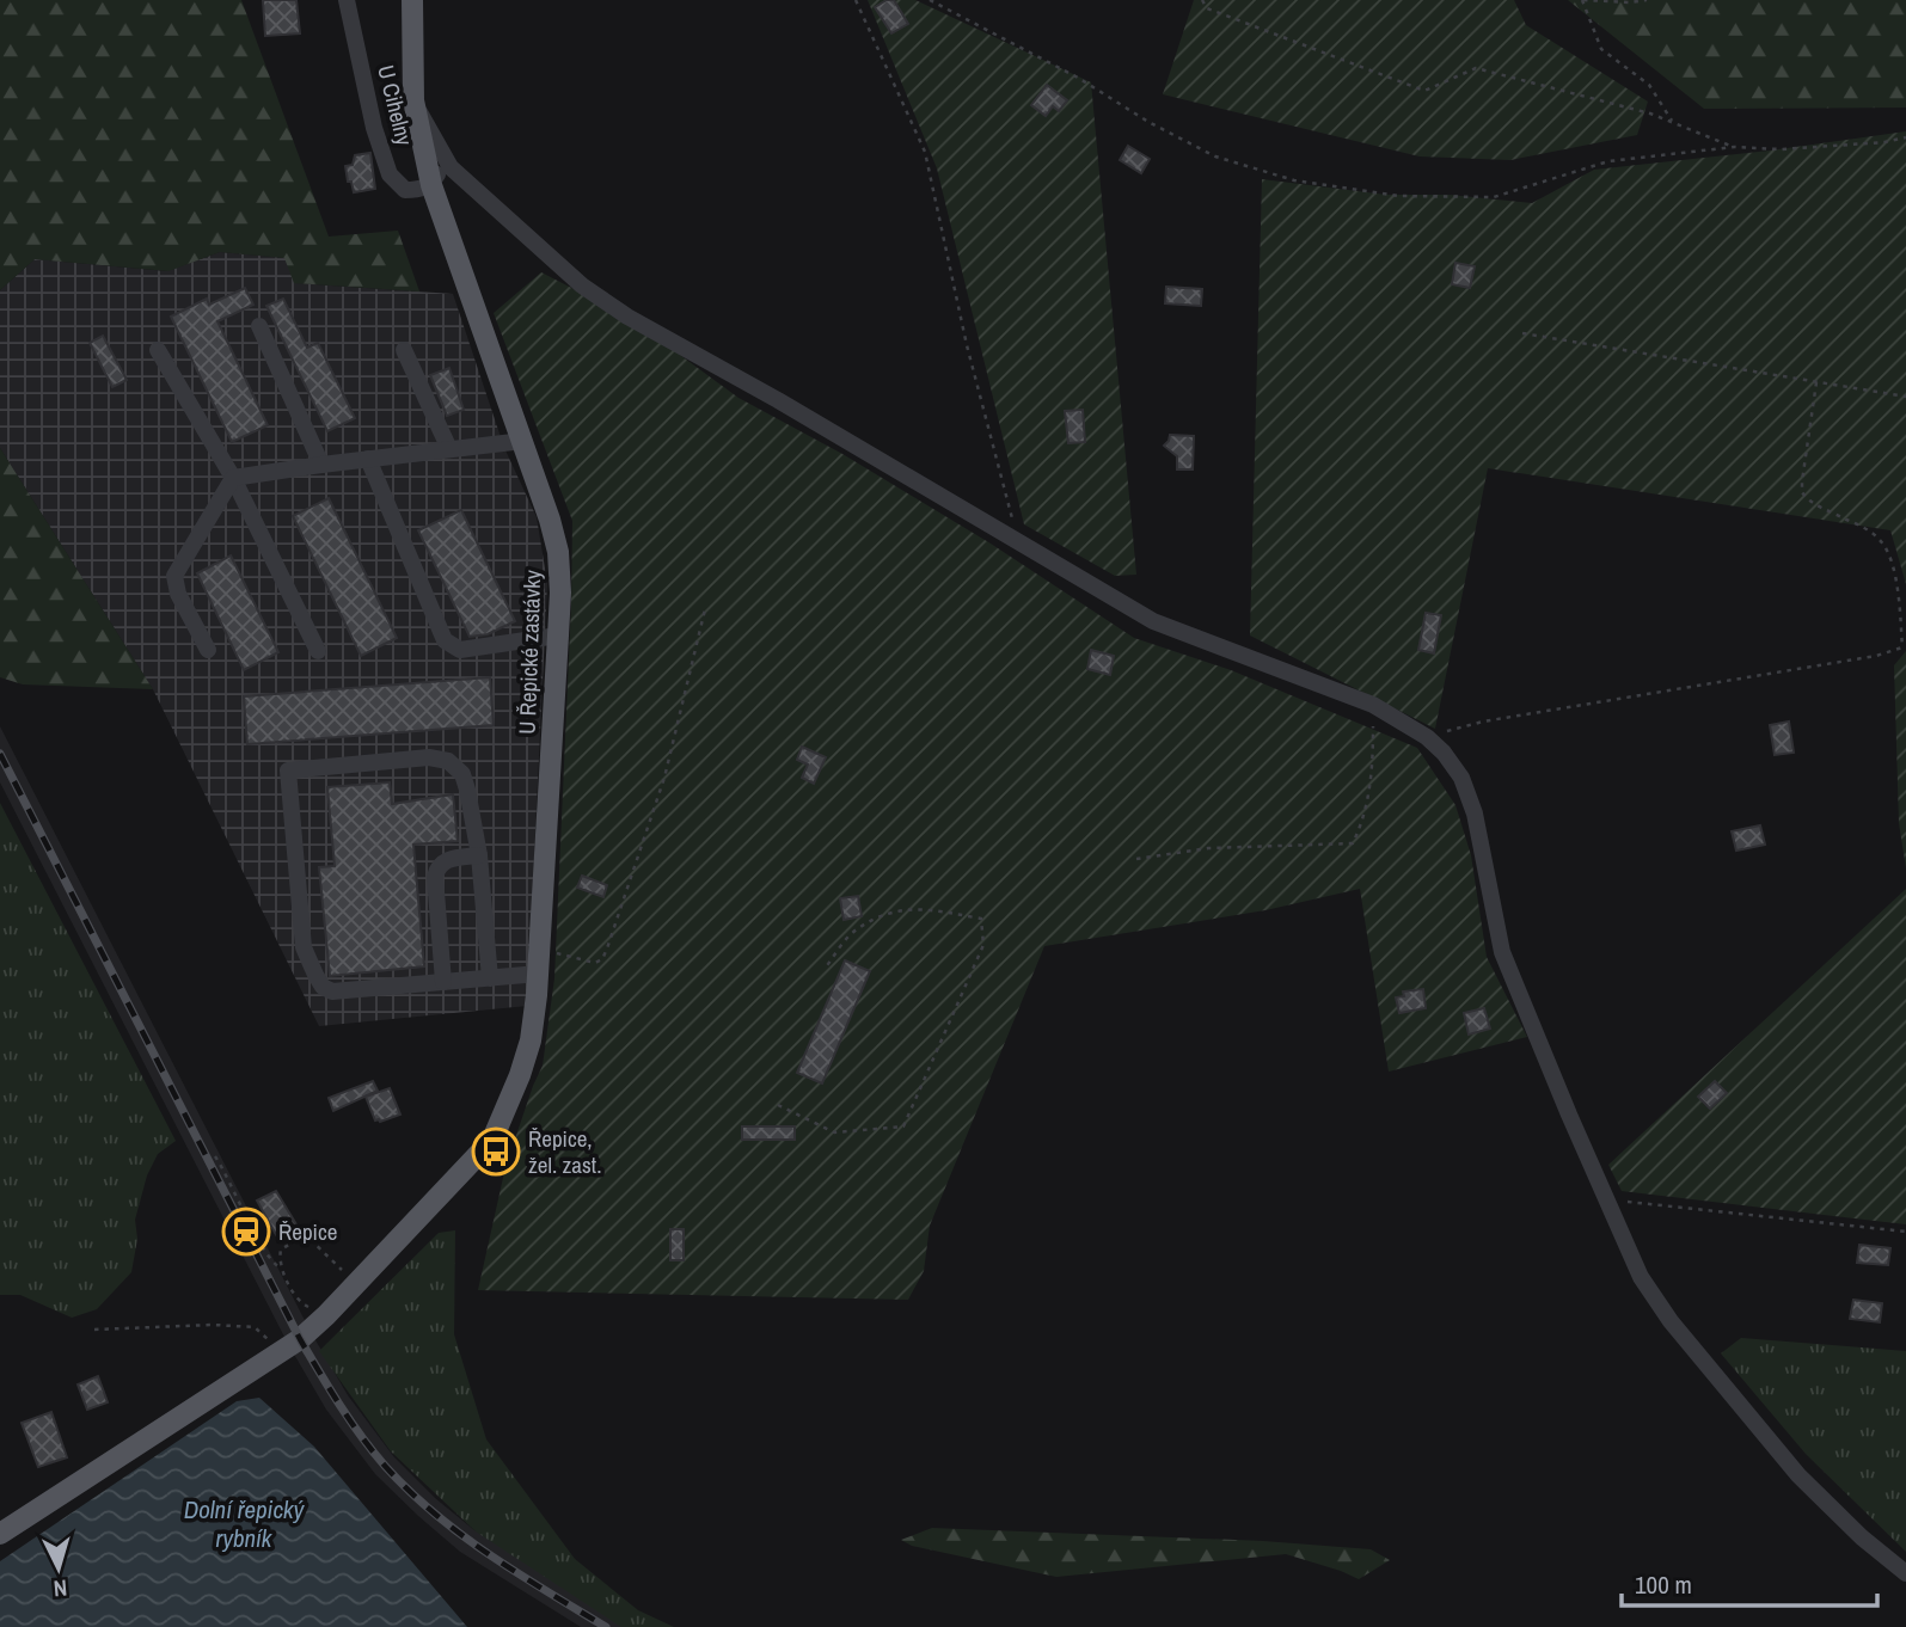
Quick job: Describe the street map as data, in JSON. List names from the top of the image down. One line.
{"streets":{"main road":["U Řepické zastávky"],"street":["U Cihelny"]},"crossings":[["U Cihelny","U Řepické zastávky"]],"water":["Dolní řepický rybník"],"places":{"bus stop":["Řepice, žel. zast."],"station":["Řepice"]},"scale_bar":"100 m","north":"bottom"}
